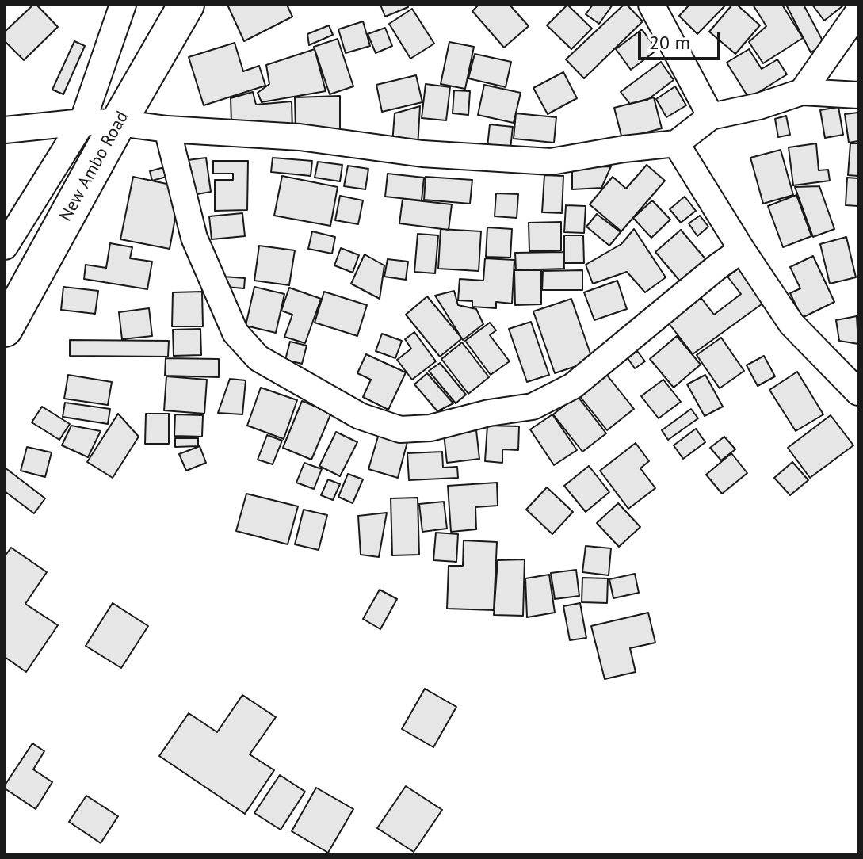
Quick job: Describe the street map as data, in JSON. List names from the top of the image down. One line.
{"streets":{"main road":["New Ambo Road"]},"scale_bar":"20 m"}
